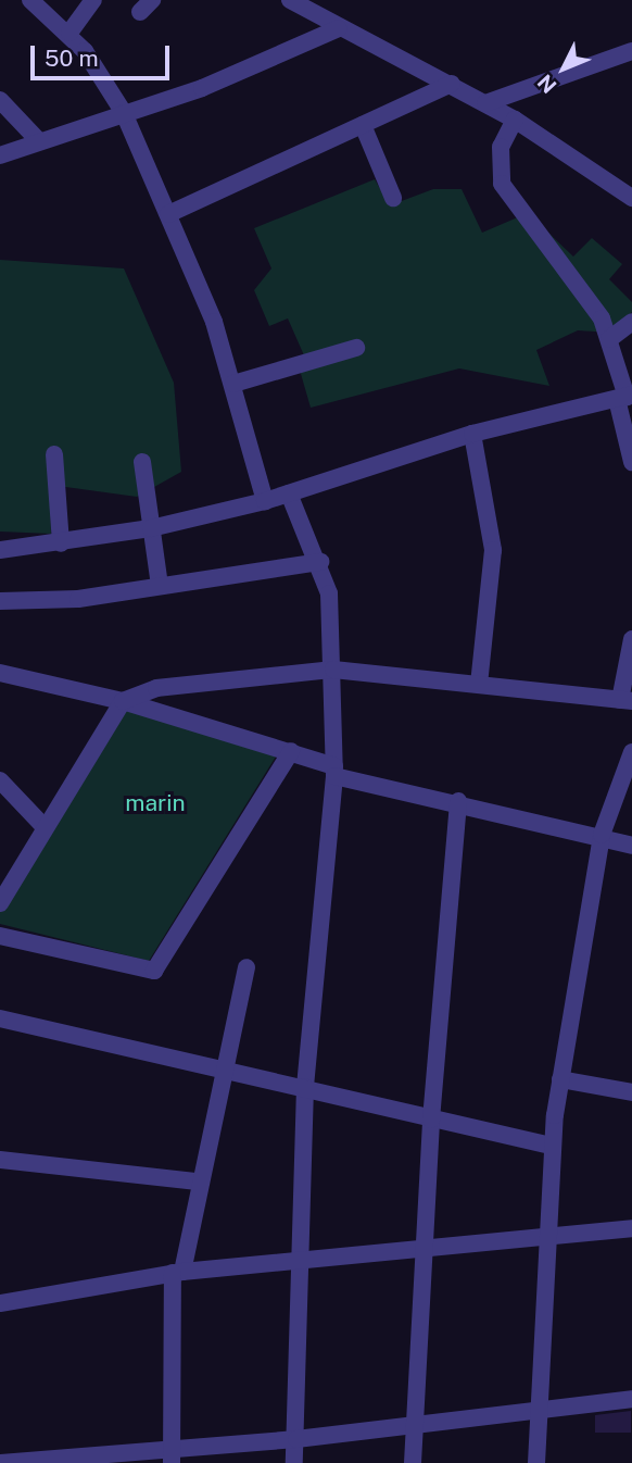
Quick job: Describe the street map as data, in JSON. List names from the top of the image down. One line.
{"parks":["marin"],"scale_bar":"50 m","north":"bottom left"}
